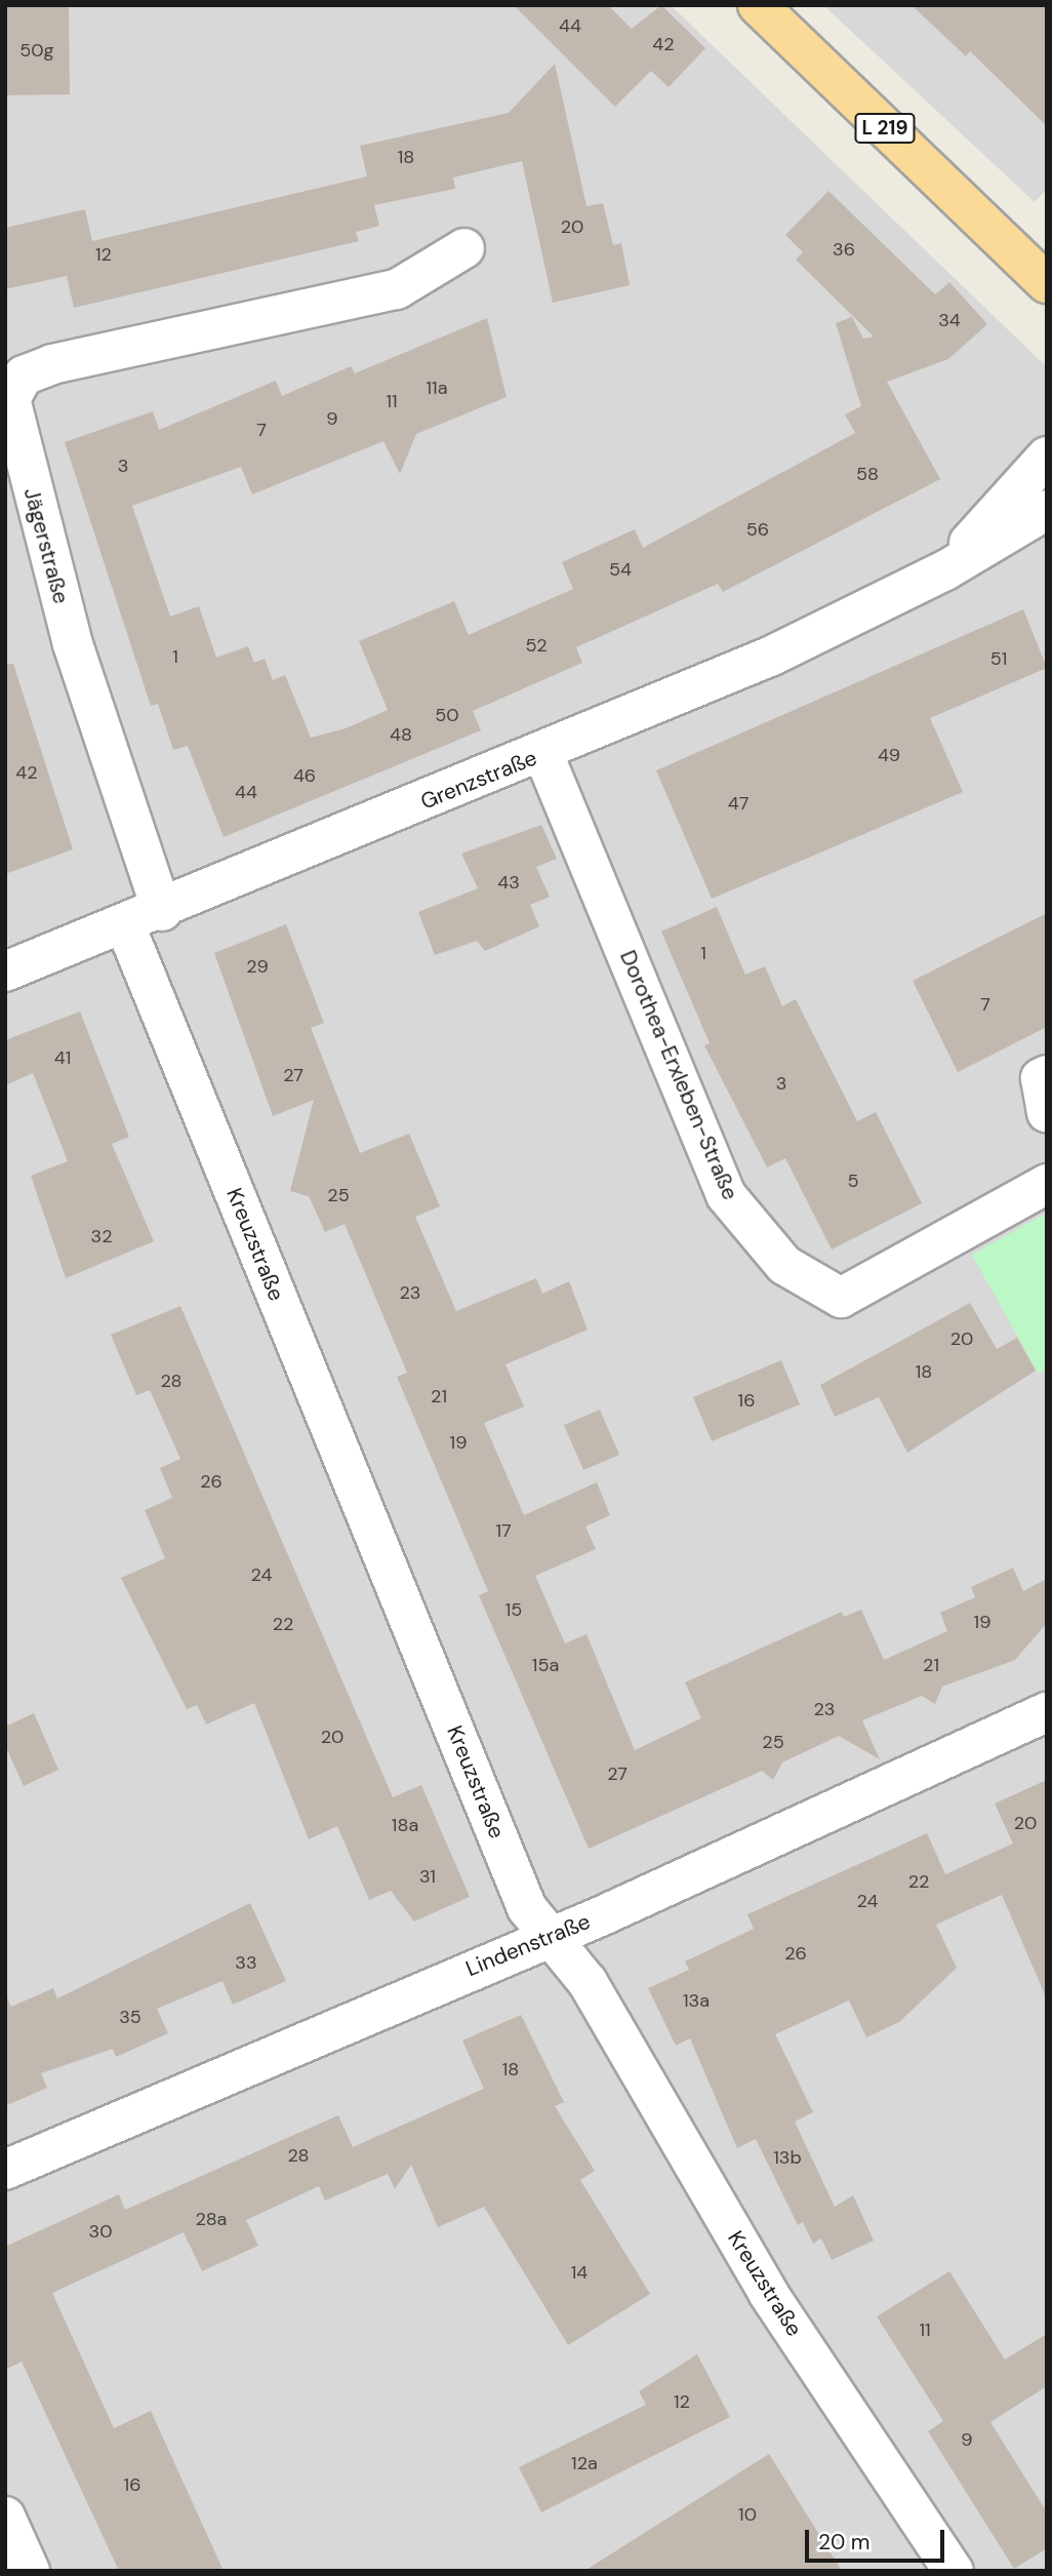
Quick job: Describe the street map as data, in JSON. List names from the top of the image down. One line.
{"streets":{"main road":["L 219"],"street":["Jägerstraße","Grenzstraße","Dorothea-Erxleben-Straße","Kreuzstraße","Lindenstraße"]},"crossings":[["Jägerstraße","Grenzstraße"],["Grenzstraße","Dorothea-Erxleben-Straße"],["Grenzstraße","Kreuzstraße"],["Kreuzstraße","Lindenstraße"]],"house_numbers":["44","42","50g","18","20","36","12","34","11a","11","9","7","3","58","56","54","52","1","51","50","48","49","42","46","44","47","43","1","29","7","41","27","3","5","25","32","23","20","18","28","21","16","19","26","17","24","15","19","22","15a","21","23","20","25","27","20","18a","31","22","24","26","33","13a","35","18","28","13b","28a","30","14","11","12","9","12a","16","10"],"scale_bar":"20 m"}
